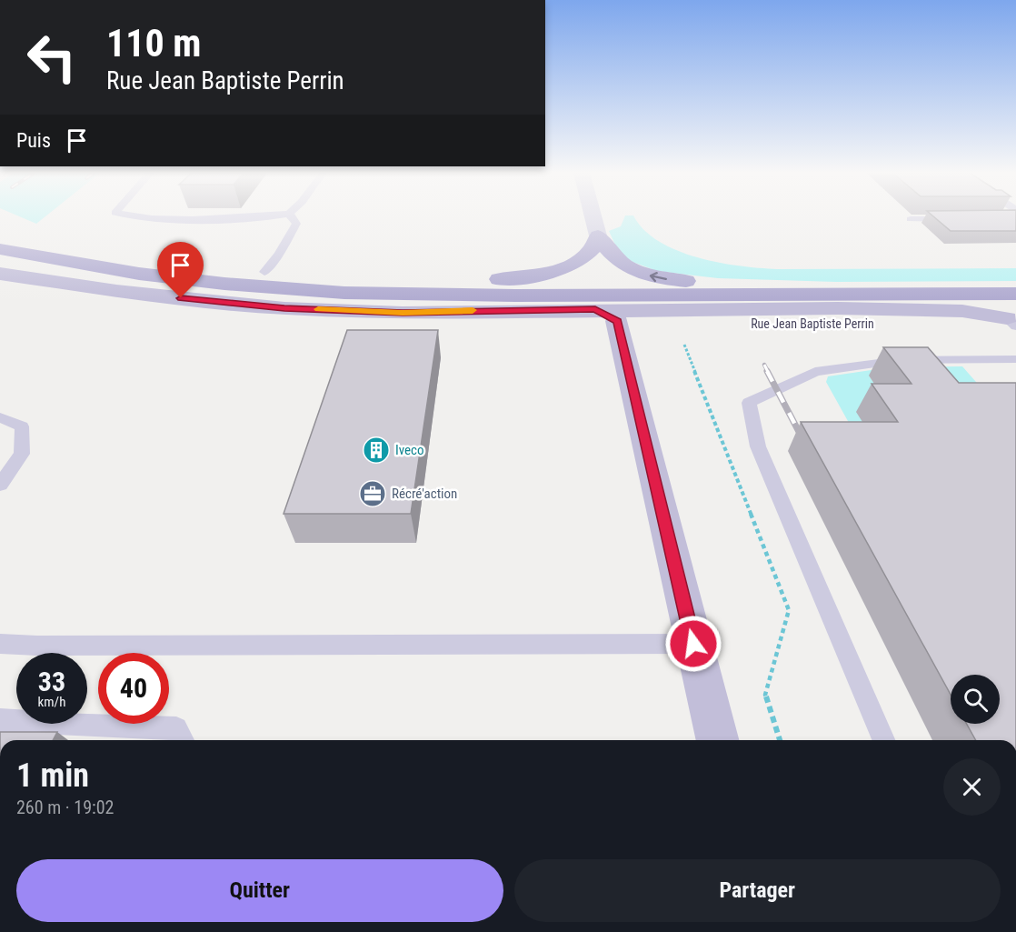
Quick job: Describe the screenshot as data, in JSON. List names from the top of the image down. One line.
{"streets":{"main road":["Rue Jean Baptiste Perrin"]},"places":{"building":["Iveco"],"office":["Récré'action"]},"page":{"turn":["110 m","Rue Jean Baptiste Perrin"],"then":"Puis","speed":"33 km/h","limit":"40","heading":["1 min","260 m · 19:02"],"buttons":["Quitter","Partager"]}}
